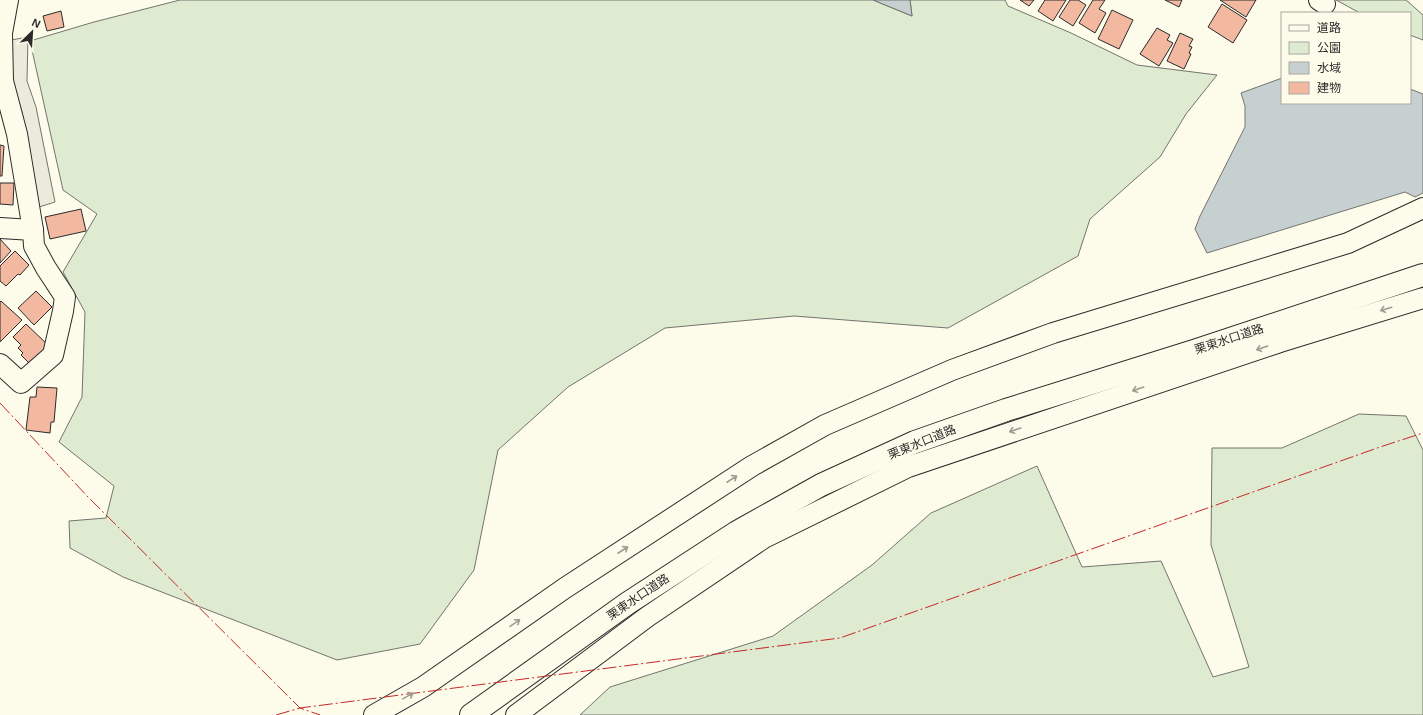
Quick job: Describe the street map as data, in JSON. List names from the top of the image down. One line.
{"streets":{"highway":["栗東水口道路"]},"legend":["道路","公園","水域","建物"],"north":"top right"}
